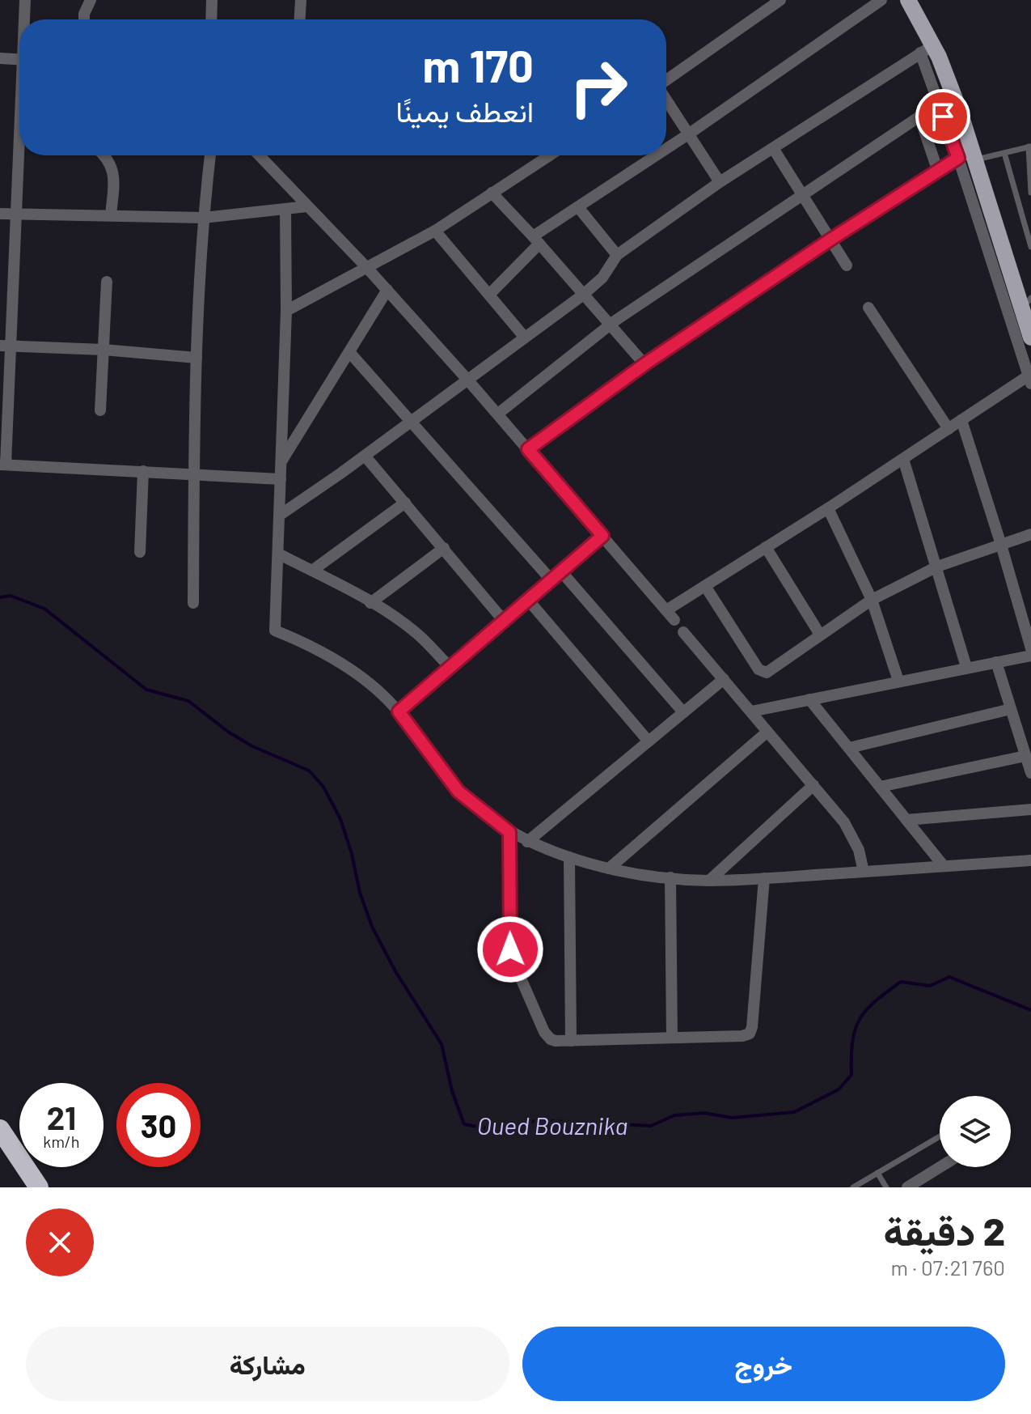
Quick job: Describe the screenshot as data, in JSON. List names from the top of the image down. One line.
{"water":["Oued Bouznika"],"page":{"turn":["170 m","انعطف يمينًا"],"speed":"21 km/h","limit":"30","heading":["2 دقيقة","760 m · 07:21"],"buttons":["خروج","مشاركة"]}}
